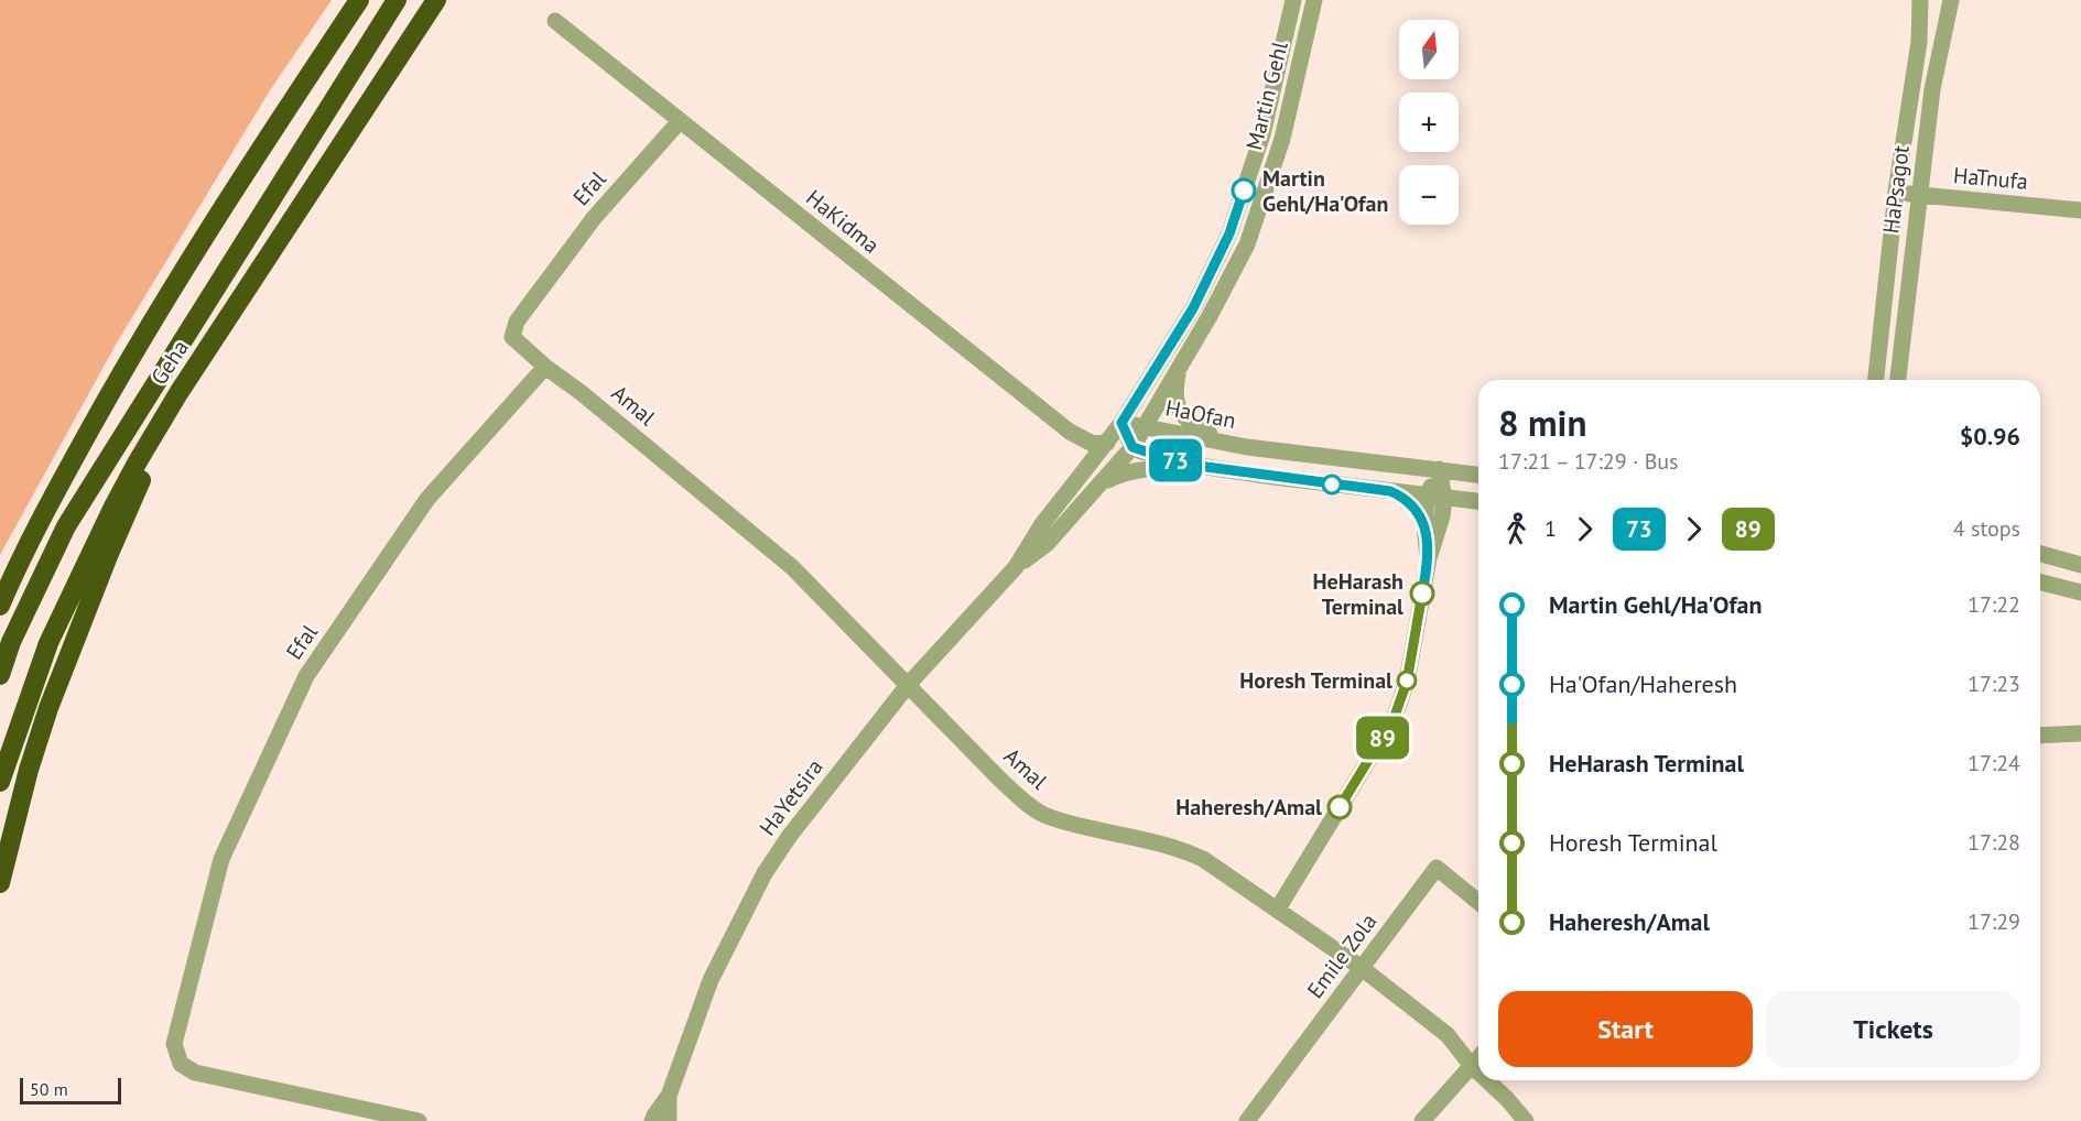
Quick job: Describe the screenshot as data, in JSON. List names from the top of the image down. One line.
{"streets":{"highway":["Geha"],"street":["Martin Gehl","HaTnufa","Efal","HaPsagot","HaKidma","Amal","HaOfan","HaYetsira","Emile Zola"]},"crossings":[["Martin Gehl","HaOfan"],["Martin Gehl","HaYetsira"],["HaTnufa","HaPsagot"],["Efal","HaKidma"],["Efal","Amal"],["HaKidma","HaYetsira"],["Amal","HaYetsira"],["Amal","Emile Zola"],["HaOfan","HaYetsira"]],"places":["Martin Gehl/Ha'Ofan","HeHarash Terminal","Horesh Terminal","Haheresh/Amal"],"lines":["bus line 73","bus line 89"],"scale_bar":"50 m","north":"top","page":{"on_map":["73","89"],"map_buttons":["+","−"],"heading":["8 min","17:21 – 17:29 · Bus","$0.96"],"legs":["1","73","89","4 stops"],"list":[{"name":"Martin Gehl/Ha'Ofan","value":"17:22"},{"name":"Ha'Ofan/Haheresh","value":"17:23"},{"name":"HeHarash Terminal","value":"17:24"},{"name":"Horesh Terminal","value":"17:28"},{"name":"Haheresh/Amal","value":"17:29"}],"buttons":["Start","Tickets"],"scale":"50 m"}}
